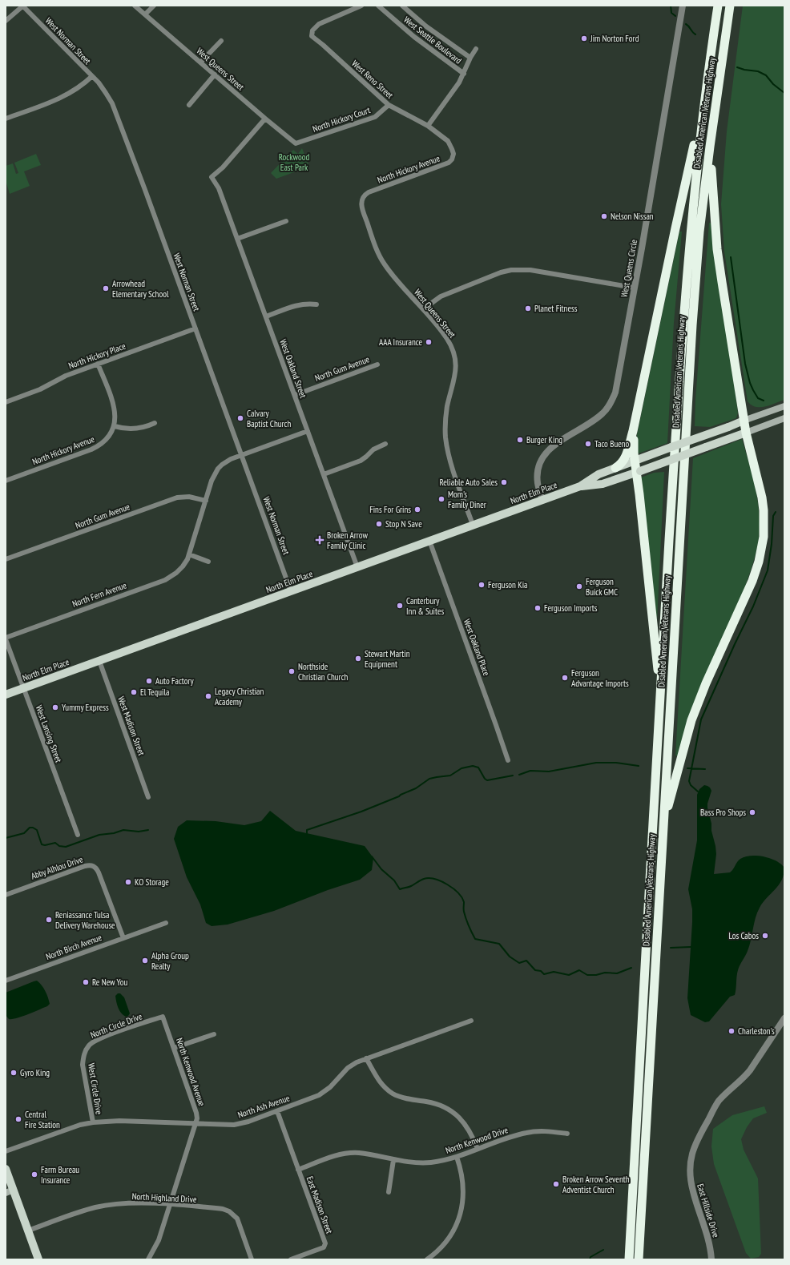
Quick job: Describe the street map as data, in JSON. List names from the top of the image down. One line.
{"streets":{"highway":["Disabled American Veterans Highway"],"main road":["North Elm Place"],"street":["West Seattle Boulevard","West Norman Street","West Queens Street","West Reno Street","North Hickory Court","North Hickory Avenue","West Queens Circle","North Hickory Place","West Oakland Street","North Gum Avenue","North Fern Avenue","West Oakland Place","West Madison Street","West Lansing Street","Abby Alhlou Drive","North Birch Avenue","North Circle Drive","North Kenwood Avenue","West Circle Drive","North Ash Avenue","North Kenwood Drive","North Highland Drive","East Madison Street","East Hillside Drive"]},"crossings":[["West Norman Street","North Hickory Place"],["West Norman Street","North Elm Place"],["West Norman Street","North Fern Avenue"],["West Queens Street","North Hickory Court"],["West Queens Street","North Hickory Avenue"],["West Queens Street","West Oakland Street"],["West Queens Street","North Elm Place"],["West Reno Street","North Hickory Court"],["West Reno Street","North Hickory Avenue"],["West Queens Circle","North Elm Place"],["West Oakland Street","North Gum Avenue"],["West Oakland Street","North Elm Place"],["West Oakland Street","North Fern Avenue"],["North Gum Avenue","North Fern Avenue"],["North Elm Place","West Oakland Place"],["North Elm Place","West Madison Street"],["North Elm Place","West Lansing Street"],["North Fern Avenue","West Lansing Street"],["Abby Alhlou Drive","North Birch Avenue"],["North Circle Drive","North Kenwood Avenue"],["North Circle Drive","West Circle Drive"],["North Kenwood Avenue","North Ash Avenue"],["North Kenwood Avenue","North Highland Drive"],["West Circle Drive","North Ash Avenue"],["North Kenwood Drive","East Madison Street"]],"parks":["Rockwood East Park"],"places":{"other":["Jim Norton Ford","Nelson Nissan","Arrowhead Elementary School","Planet Fitness","AAA Insurance","Calvary Baptist Church","Burger King","Taco Bueno","Reliable Auto Sales","Mom's Family Diner","Fins For Grins","Stop N Save","Ferguson Kia","Ferguson Buick GMC","Canterbury Inn & Suites","Ferguson Imports","Stewart Martin Equipment","Northside Christian Church","Ferguson Advantage Imports","Auto Factory","El Tequila","Legacy Christian Academy","Yummy Express","Bass Pro Shops","KO Storage","Reniassance Tulsa Delivery Warehouse","Los Cabos","Alpha Group Realty","Re New You","Charleston's","Gyro King","Central Fire Station","Farm Bureau Insurance","Broken Arrow Seventh Adventist Church"],"health":["Broken Arrow Family Clinic"]}}
